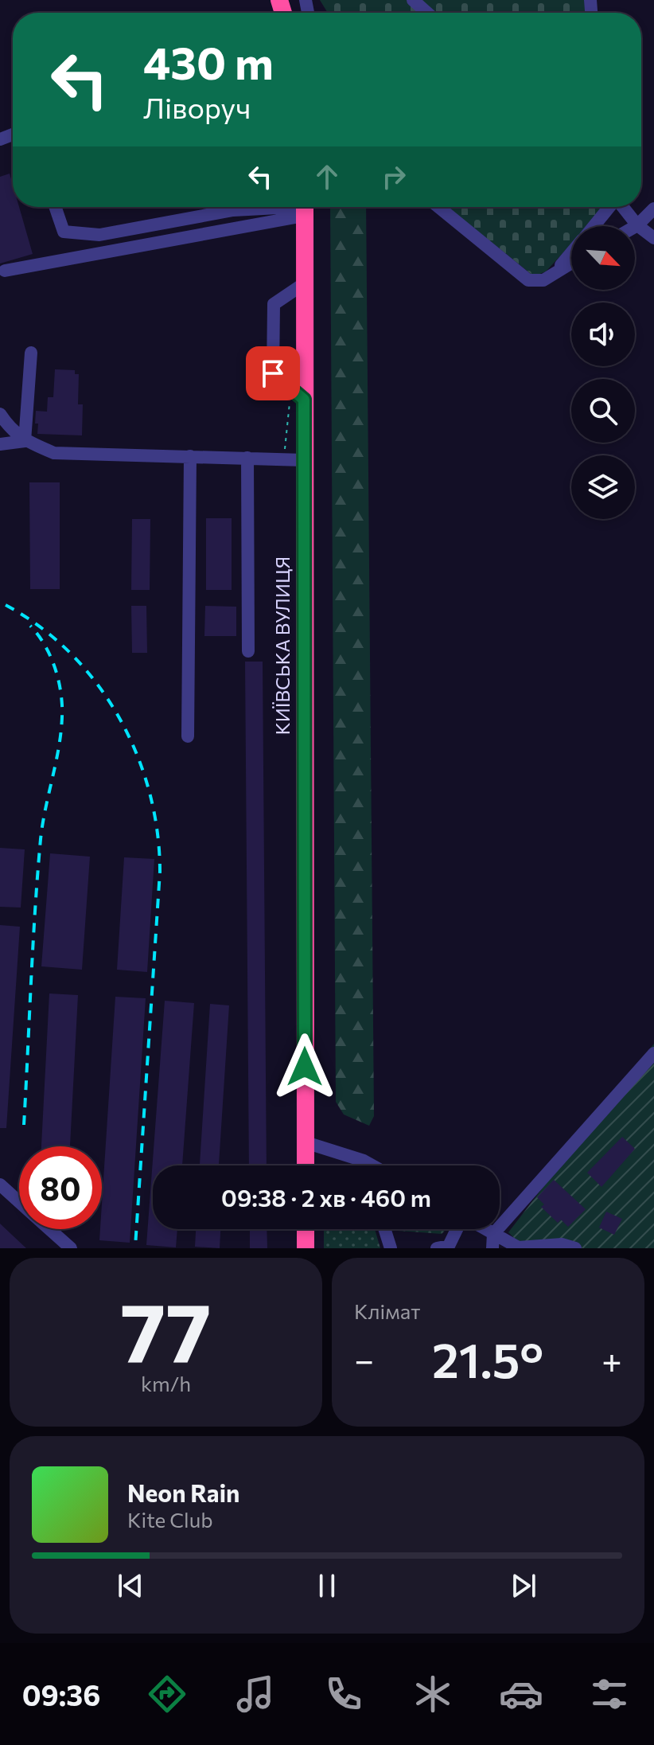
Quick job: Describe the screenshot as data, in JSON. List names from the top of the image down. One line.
{"streets":{"highway":["КИЇВСЬКА ВУЛИЦЯ"]},"north":"bottom right","page":{"turn":["430 m","Ліворуч"],"limit":"80","trip":"09:38 · 2 хв · 460 m","tile":[["77","km/h"],"Клімат"],"heat":["−","21.5°","+"],"song":["Neon Rain","Kite Club"],"tabs":"09:36"}}
